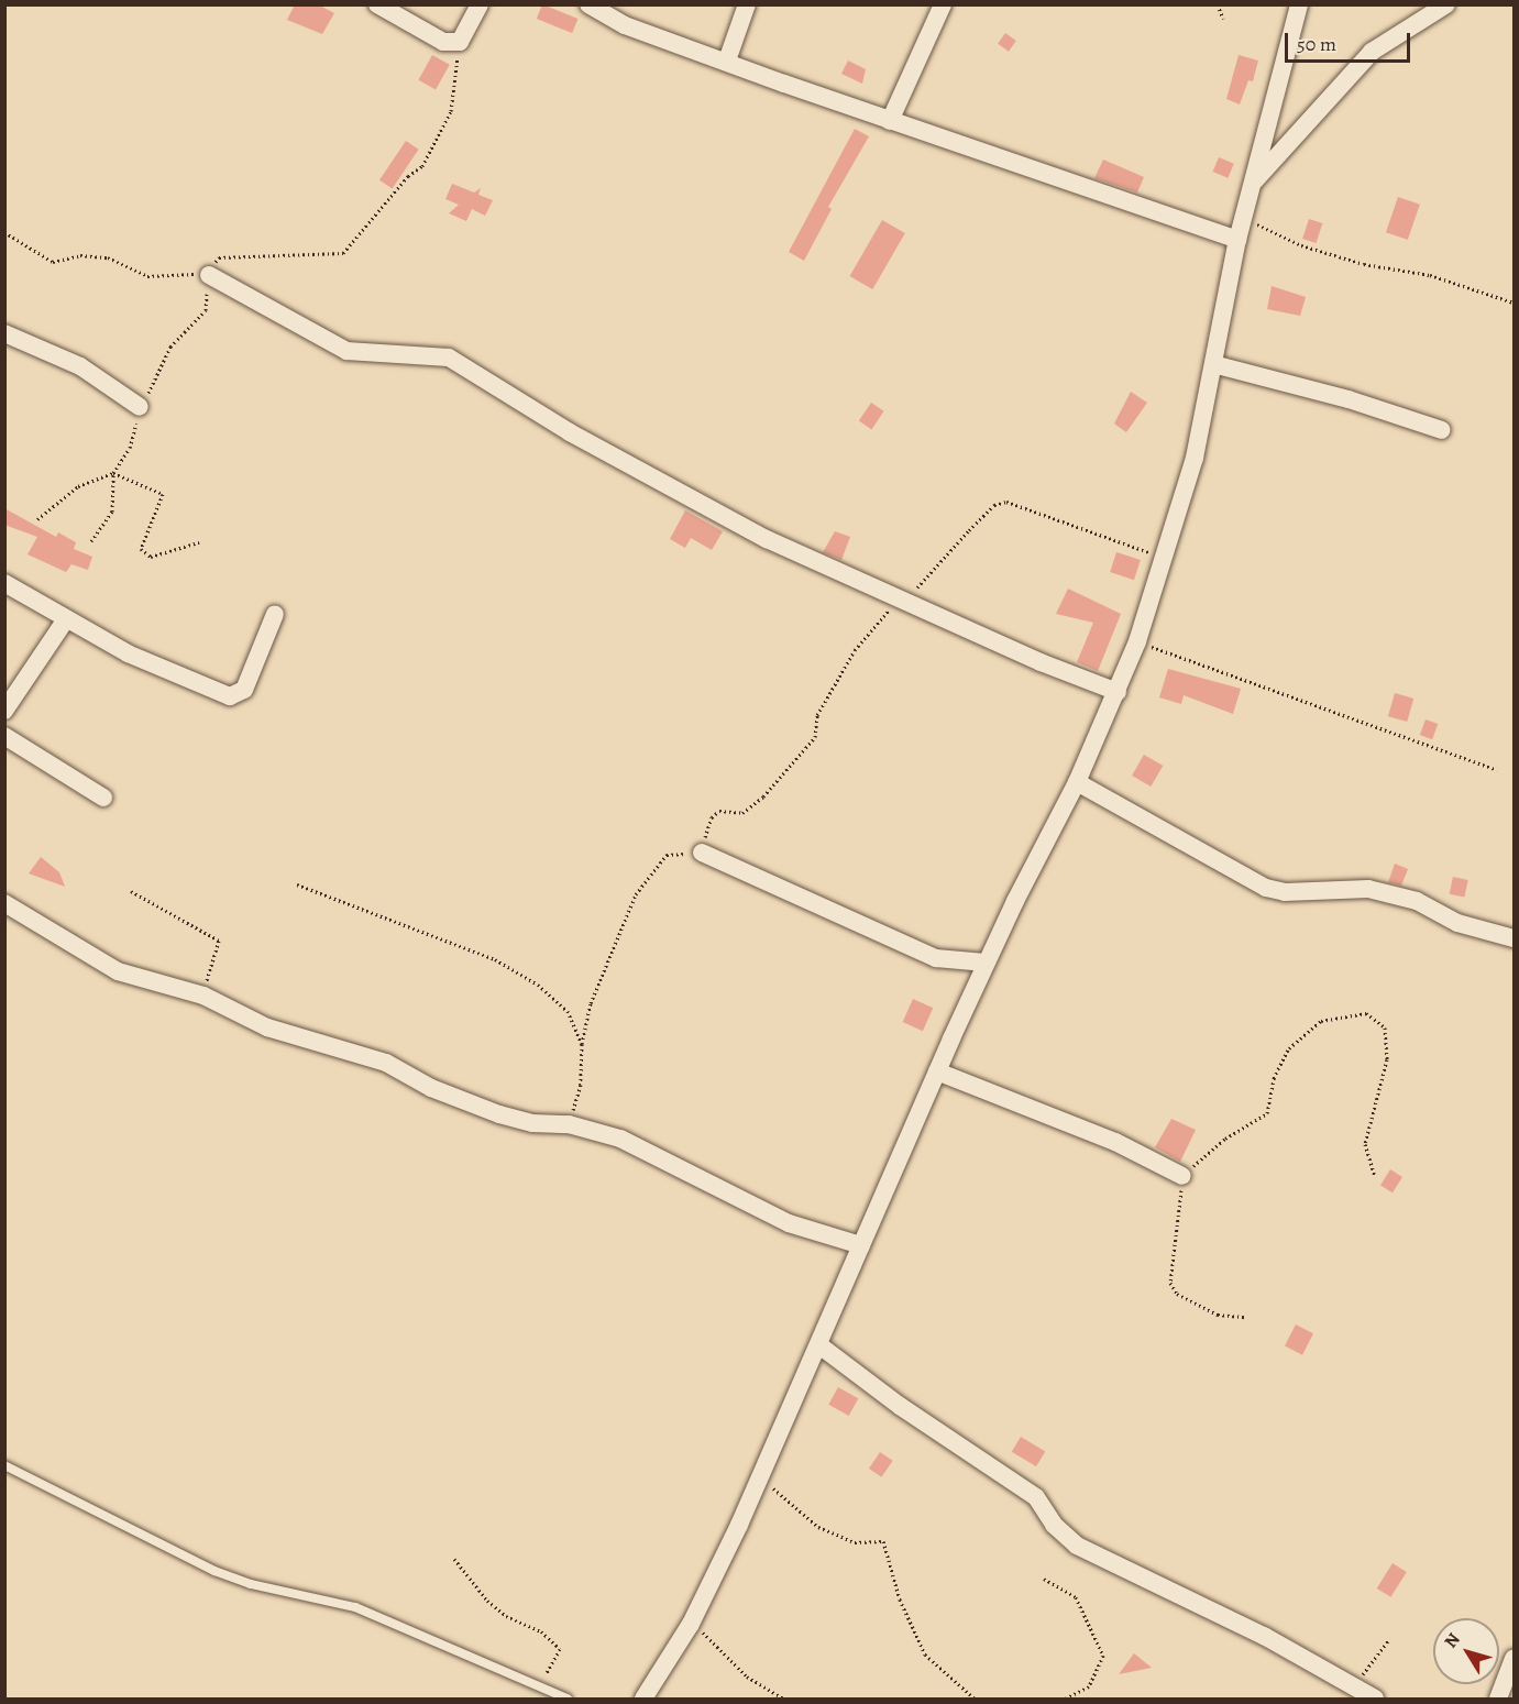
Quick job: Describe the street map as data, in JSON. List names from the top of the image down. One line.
{"scale_bar":"50 m","north":"top left"}
